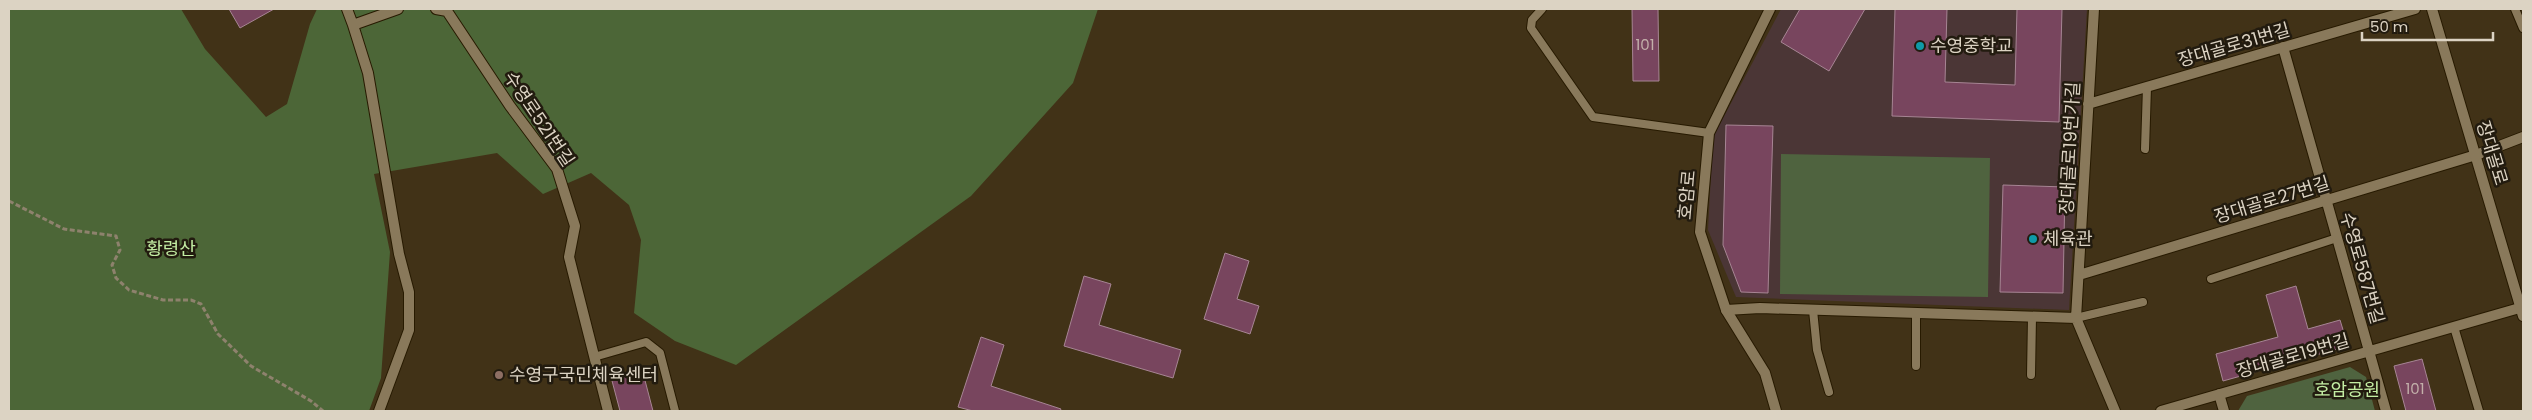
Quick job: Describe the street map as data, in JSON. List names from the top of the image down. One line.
{"streets":{"street":["장대골로31번길","수영로521번길","장대골로19번가길","장대골로","호암로","장대골로27번길","수영로587번길","장대골로19번길"]},"crossings":[["장대골로31번길","장대골로19번가길"],["장대골로31번길","수영로587번길"],["장대골로19번가길","장대골로27번길"],["장대골로","장대골로27번길"],["장대골로","장대골로19번길"],["장대골로27번길","수영로587번길"],["수영로587번길","장대골로19번길"]],"parks":["황령산","호암공원"],"places":["수영중학교","체육관","수영구국민체육센터"],"house_numbers":["101","101"],"scale_bar":"50 m"}
